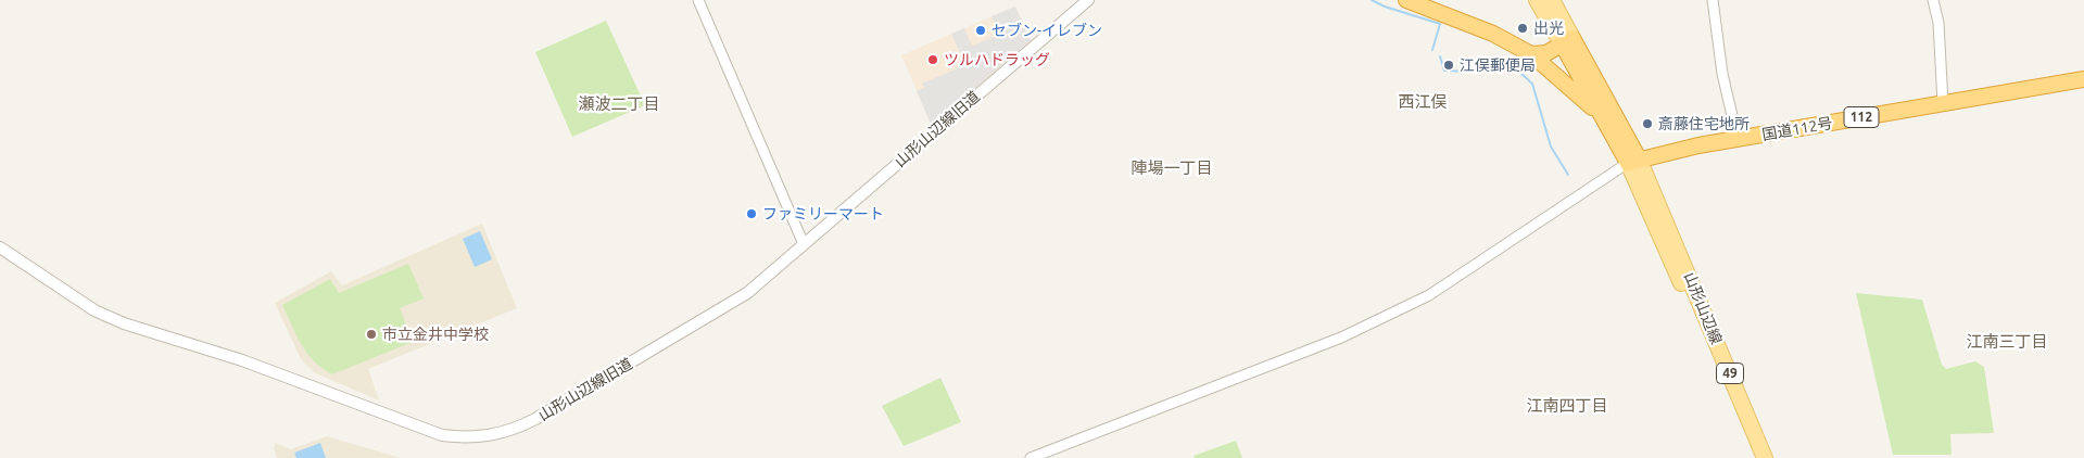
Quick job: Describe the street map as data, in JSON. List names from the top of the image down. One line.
{"streets":{"highway":["112","国道112号"],"main road":["山形山辺線","49"],"street":["山形山辺線旧道"]},"crossings":[["国道112号","山形山辺線"]],"districts":["西江俣","瀬波二丁目","陣場一丁目","江南三丁目","江南四丁目"],"places":["出光","セブン-イレブン","ツルハドラッグ","江俣郵便局","斎藤住宅地所","ファミリーマート","市立金井中学校"]}
